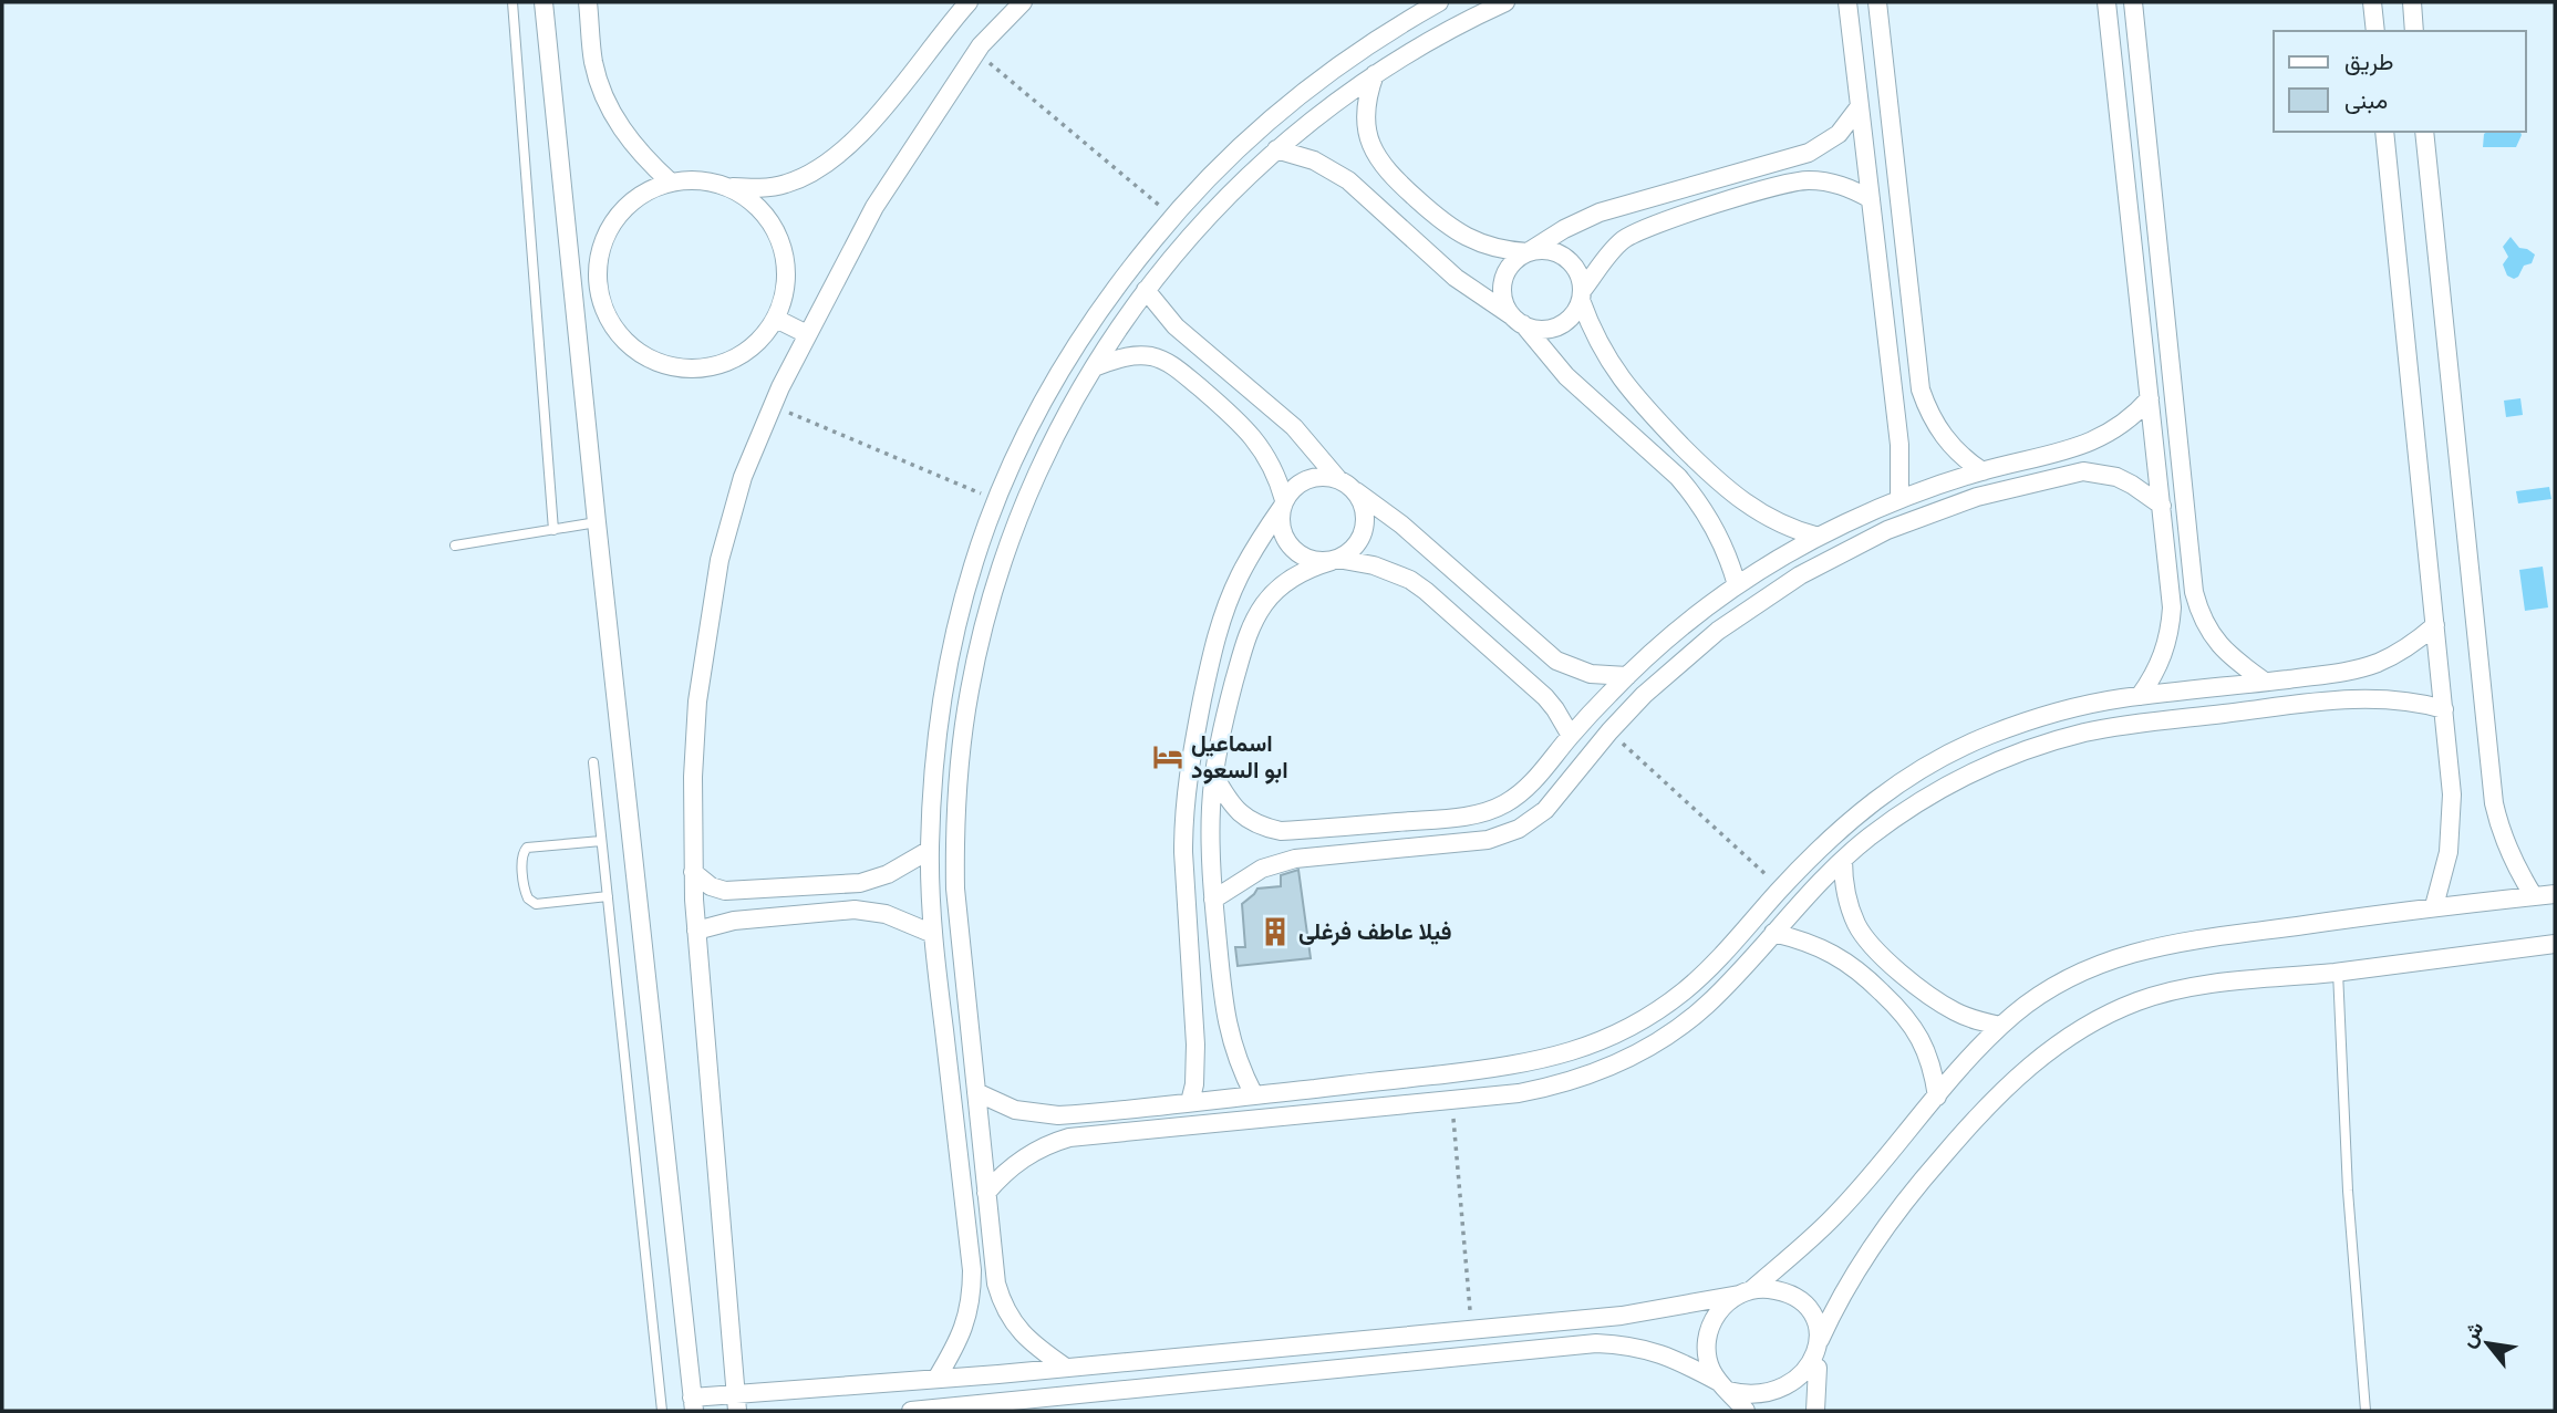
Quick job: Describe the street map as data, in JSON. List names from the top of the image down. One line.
{"places":{"hotel":["اسماعيل ابو السعود"],"building":["فيلا عاطف فرغلى"]},"legend":["طريق","مبنى"],"north":"top left"}
